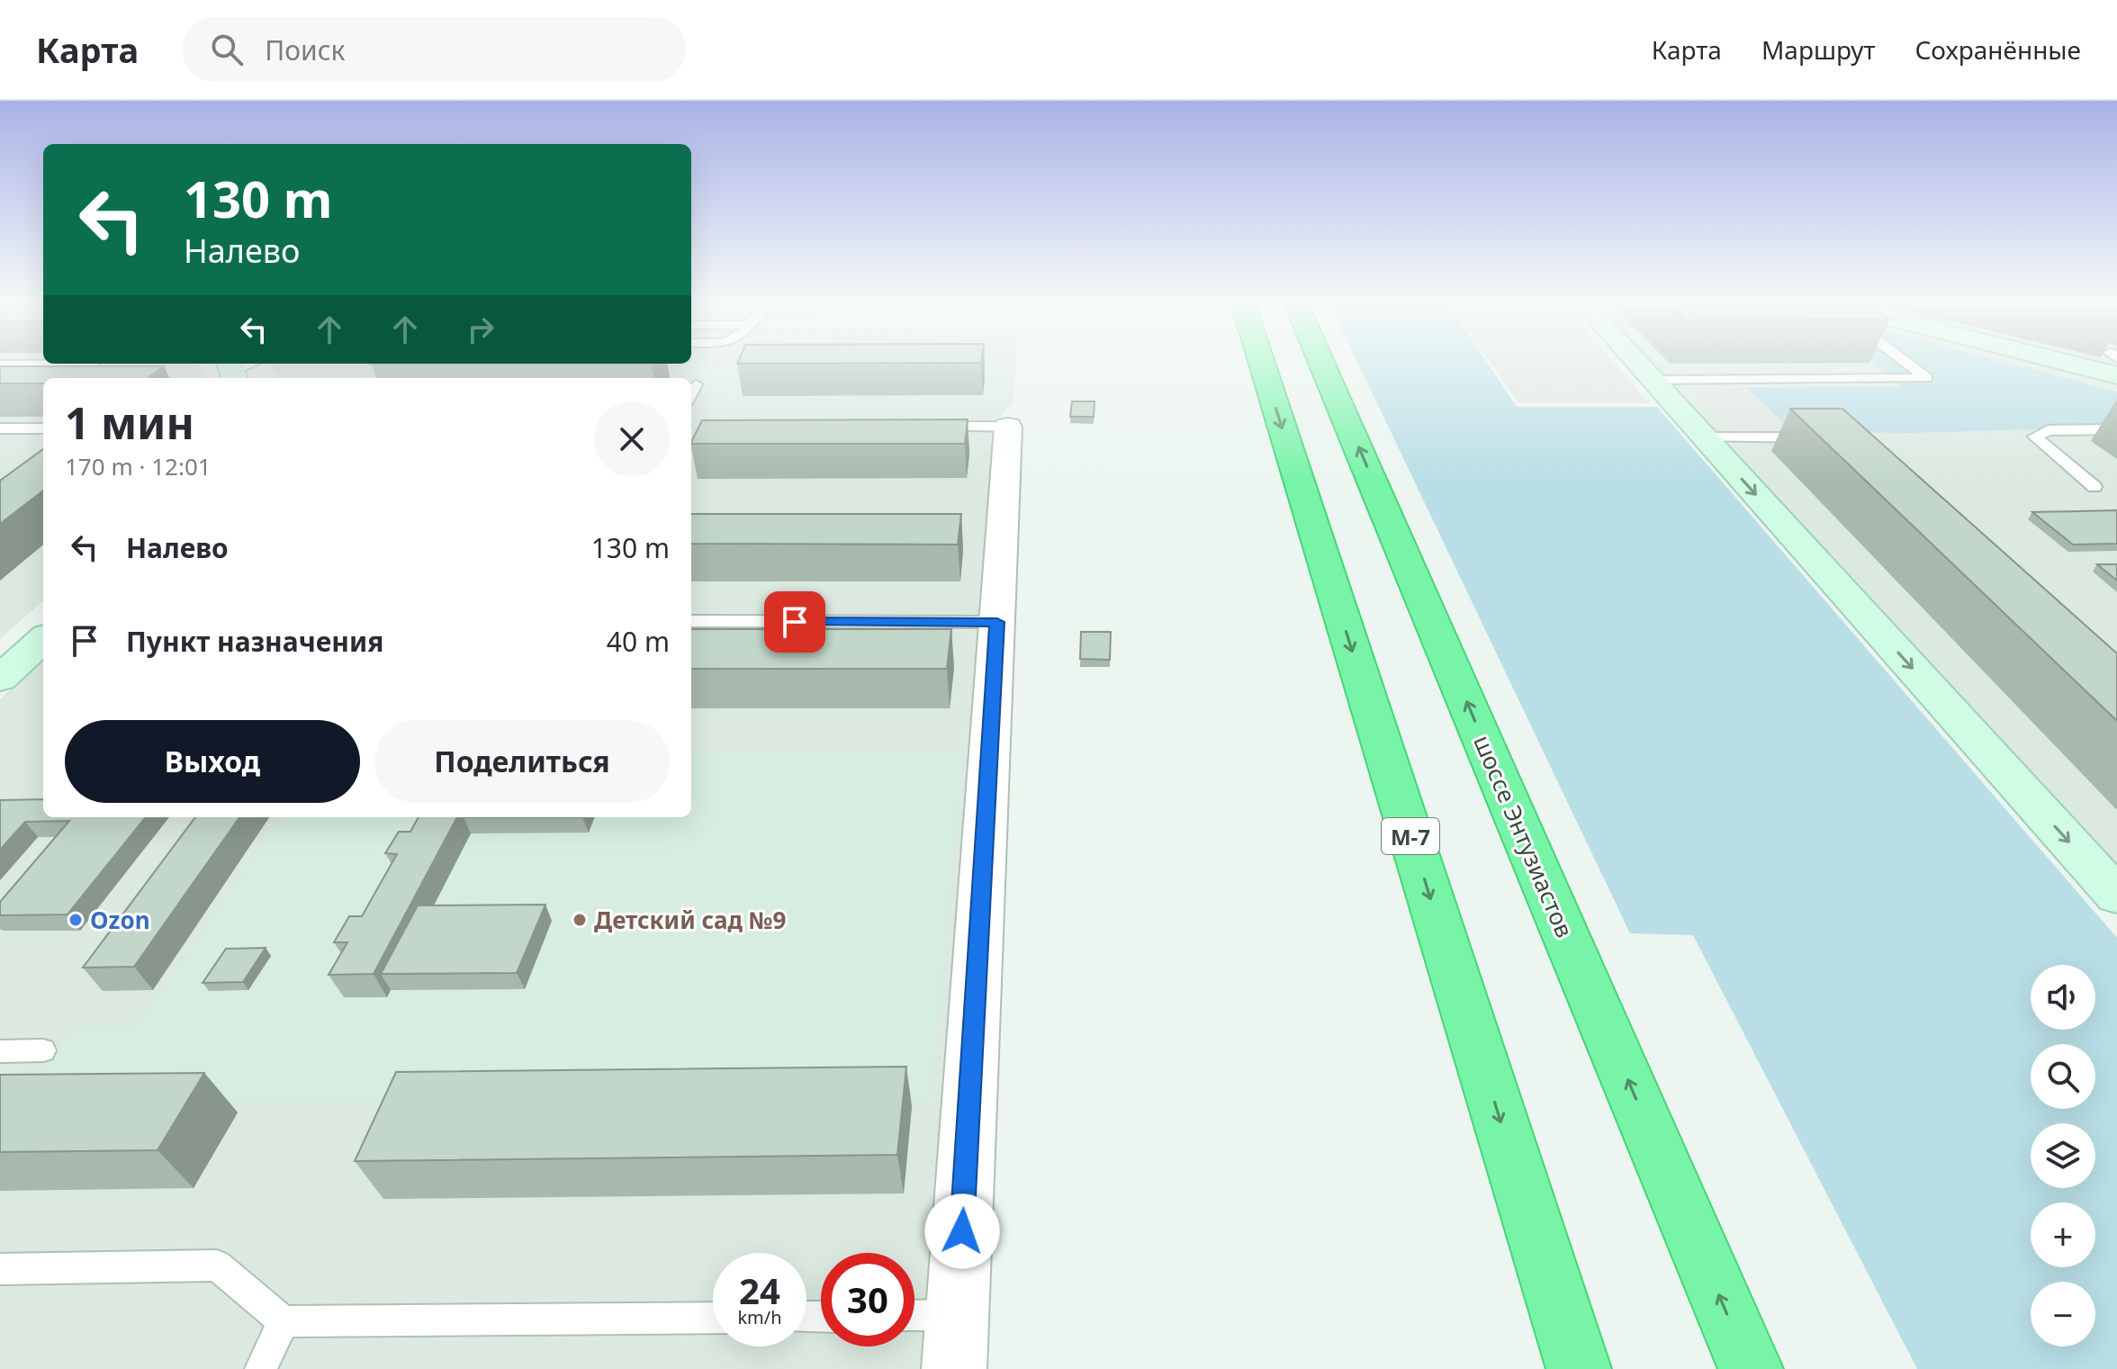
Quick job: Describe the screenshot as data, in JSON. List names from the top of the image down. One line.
{"streets":{"highway":["М-7","шоссе Энтузиастов"]},"places":["Ozon","Детский сад №9"],"page":{"header":"Карта","search":"Поиск","nav":["Карта","Маршрут","Сохранённые"],"turn":["130 m","Налево"],"heading":["1 мин","170 m · 12:01"],"list":[{"name":"Налево","value":"130 m"},{"name":"Пункт назначения","value":"40 m"}],"buttons":["Выход","Поделиться"],"map_buttons":["+","−"],"speed":"24 km/h","limit":"30"}}
